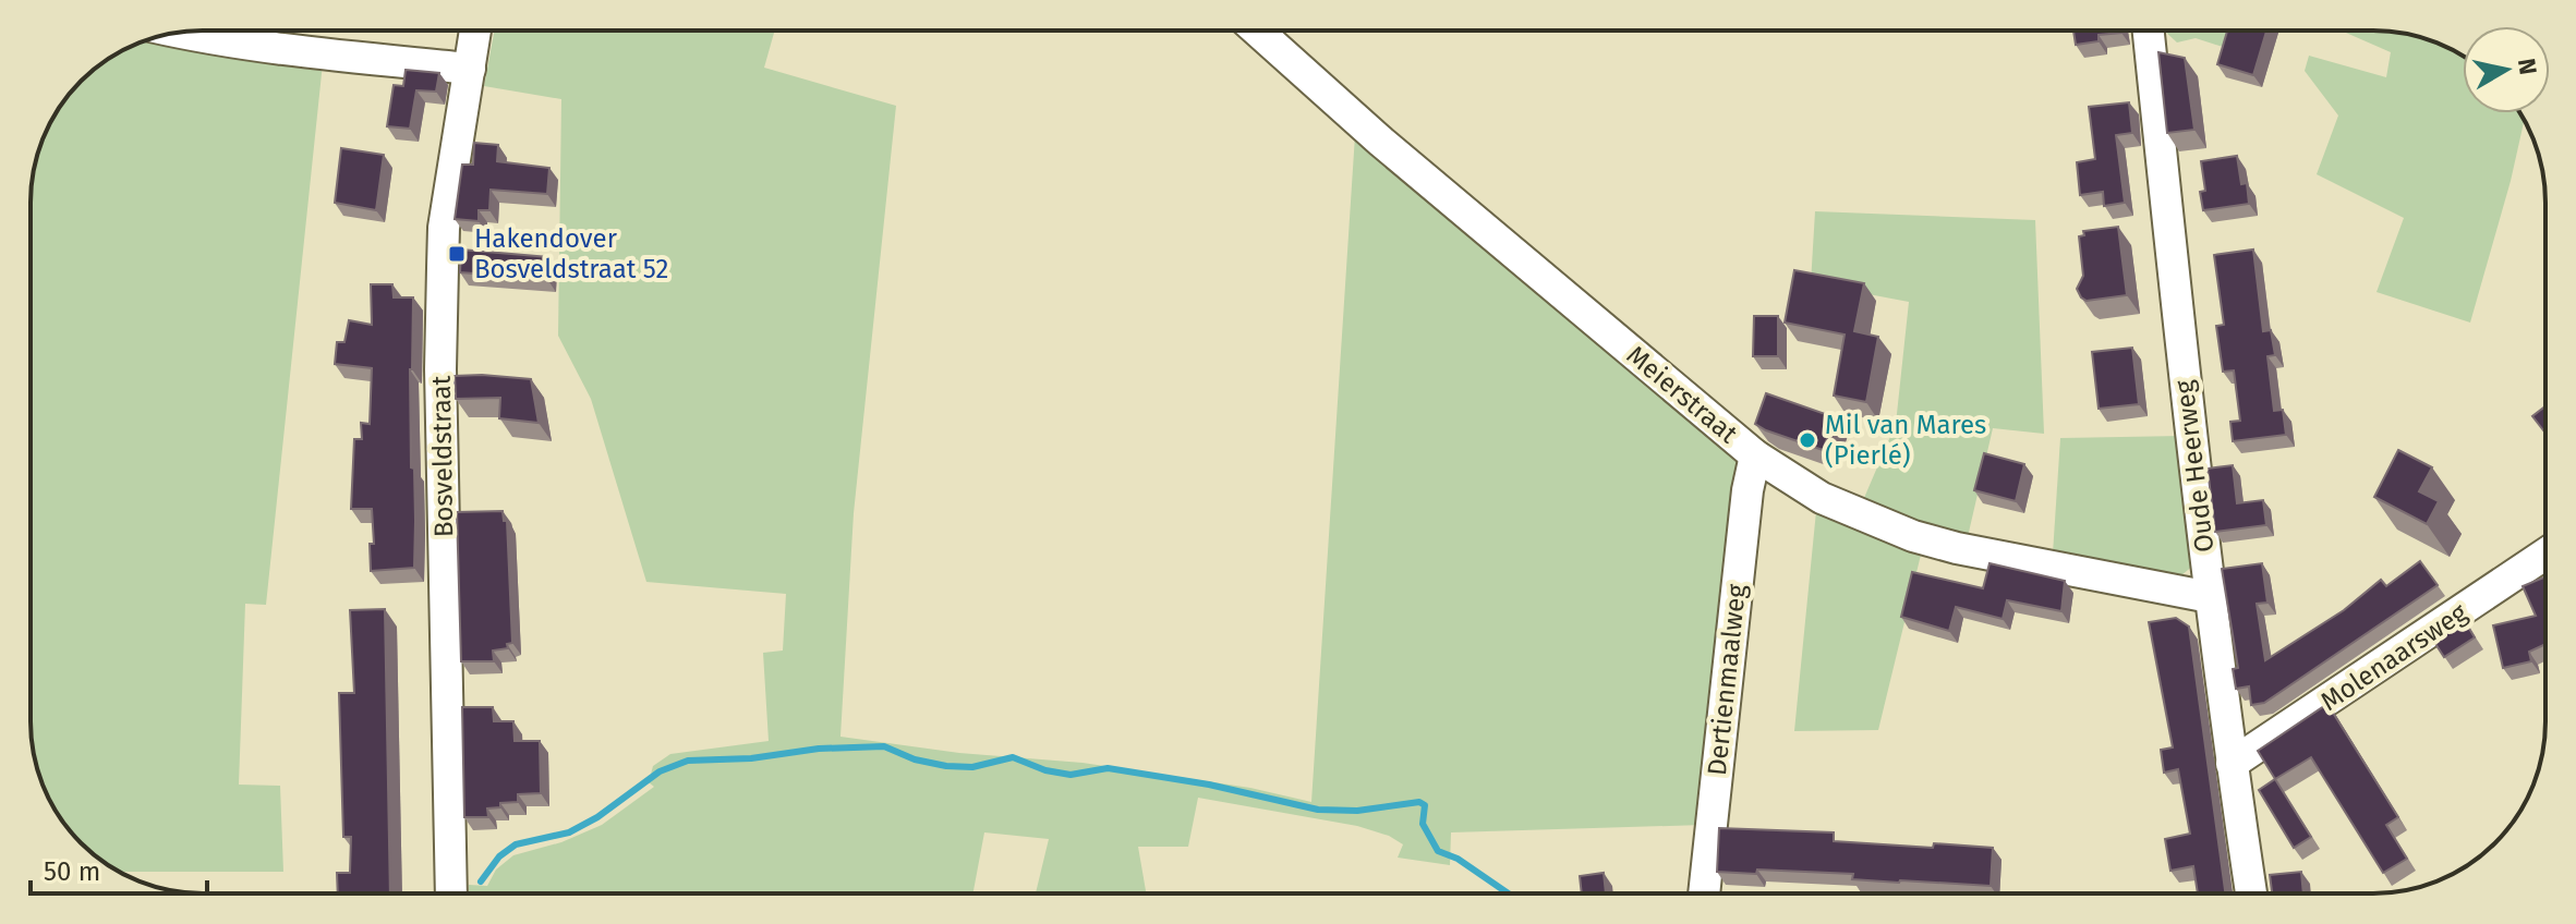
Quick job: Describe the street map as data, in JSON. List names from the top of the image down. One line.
{"streets":{"street":["Meierstraat","Bosveldstraat","Oude Heerweg","Molenaarsweg","Dertienmaalweg"]},"crossings":[["Meierstraat","Oude Heerweg"],["Meierstraat","Dertienmaalweg"],["Oude Heerweg","Molenaarsweg"]],"places":{"transit":["Hakendover Bosveldstraat 52"],"other":["Mil van Mares (Pierlé)"]},"scale_bar":"50 m","north":"right"}
